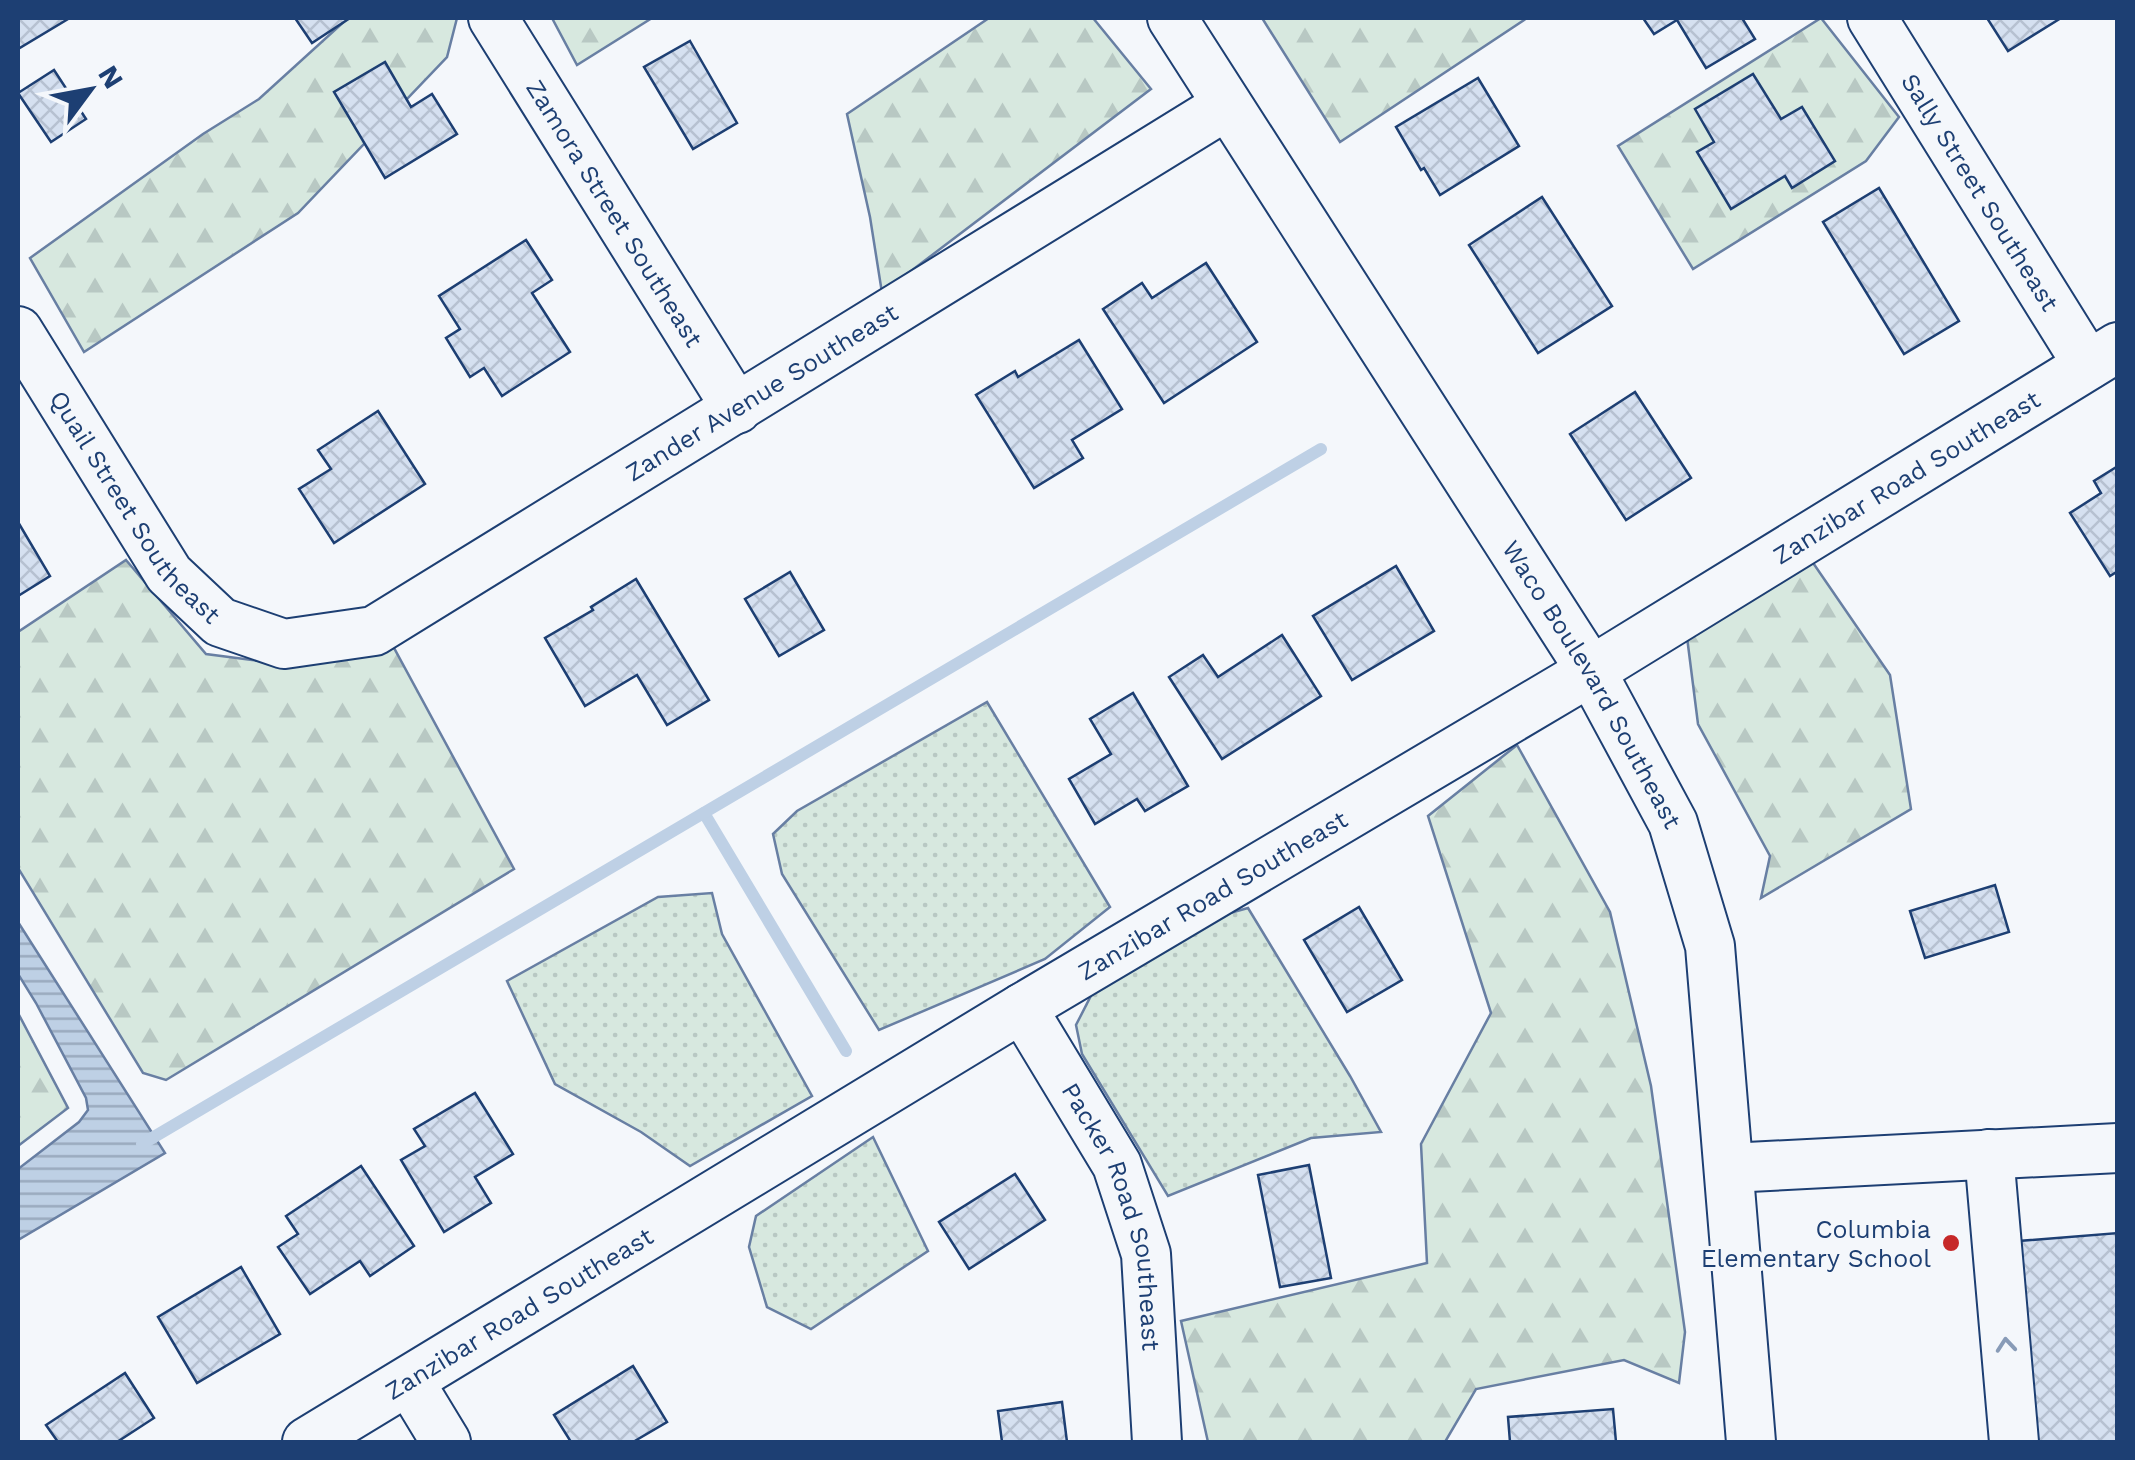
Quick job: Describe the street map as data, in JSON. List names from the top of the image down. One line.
{"streets":{"street":["Sally Street Southeast","Zamora Street Southeast","Zander Avenue Southeast","Zanzibar Road Southeast","Quail Street Southeast","Waco Boulevard Southeast","Packer Road Southeast"]},"crossings":[["Sally Street Southeast","Zanzibar Road Southeast"],["Zamora Street Southeast","Zander Avenue Southeast"],["Zander Avenue Southeast","Quail Street Southeast"],["Zander Avenue Southeast","Waco Boulevard Southeast"],["Zanzibar Road Southeast","Waco Boulevard Southeast"],["Zanzibar Road Southeast","Packer Road Southeast"]],"places":["Columbia Elementary School"],"north":"top right"}
